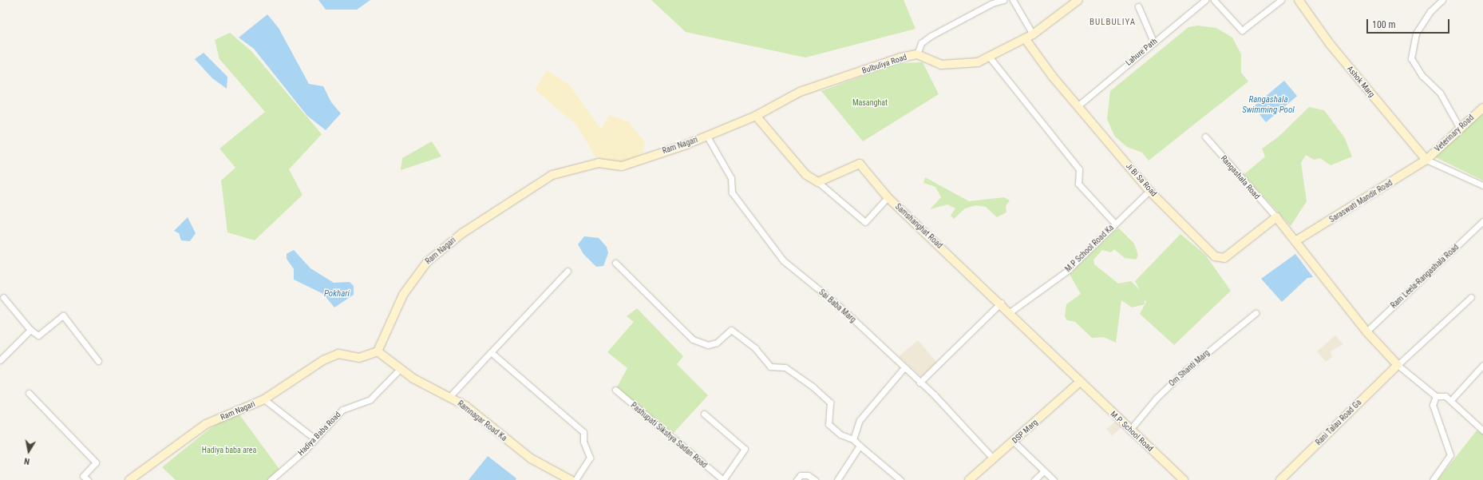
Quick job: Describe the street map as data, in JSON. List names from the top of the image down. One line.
{"streets":{"main road":["Bulbuliya Road","Ashok Marg","Veterinary Road","Ram Nagari","Ji Bi Sa Road","Saraswati Mandir Road","Samshanghat Road","Ramnagar Road Ka","Rani Talau Road Ga","DSP Marg","M.P. School Road"],"street":["Lahure Path","Rangashala Road","M.P School Road Ka","Ram Leela-Rangashala Road","Sai Baba Marg","Om Shanti Marg","Hadiya Baba Road","Pashupati Sikshya Sadan Road"]},"crossings":[["Lahure Path","Ji Bi Sa Road"],["Bulbuliya Road","Ram Nagari"],["Bulbuliya Road","Ji Bi Sa Road"],["Ashok Marg","Veterinary Road"],["Ashok Marg","Saraswati Mandir Road"],["Veterinary Road","Saraswati Mandir Road"],["Ram Nagari","Sai Baba Marg"],["Ram Nagari","Ramnagar Road Ka"],["Rangashala Road","Ji Bi Sa Road"],["Ji Bi Sa Road","M.P School Road Ka"],["Samshanghat Road","M.P School Road Ka"],["Samshanghat Road","DSP Marg"],["Samshanghat Road","M.P. School Road"],["Sai Baba Marg","DSP Marg"],["Om Shanti Marg","M.P. School Road"],["Ramnagar Road Ka","Hadiya Baba Road"],["DSP Marg","M.P. School Road"]],"districts":["BULBULIYA"],"water":["Rangashala Swimming Pool","Pokhari"],"parks":["Masanghat","Hadiya baba area"],"scale_bar":"100 m","north":"bottom"}
